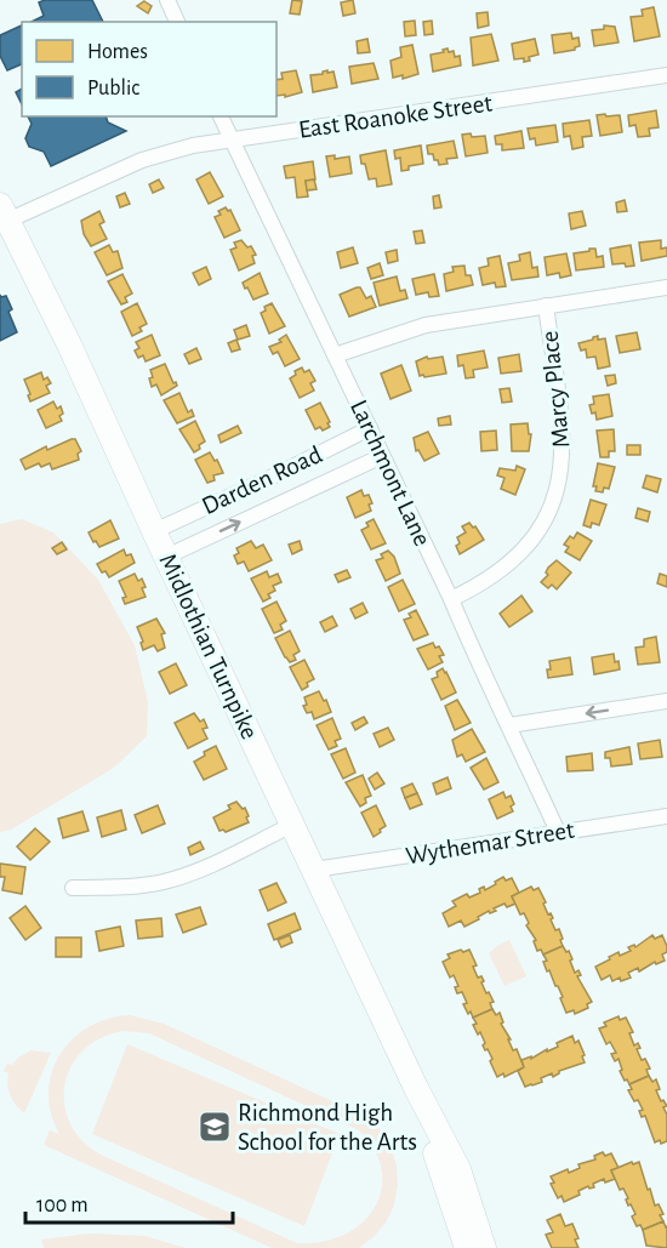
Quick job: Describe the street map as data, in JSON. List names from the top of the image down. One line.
{"streets":{"main road":["Midlothian Turnpike"],"street":["East Roanoke Street","Marcy Place","Larchmont Lane","Darden Road","Wythemar Street"]},"crossings":[["East Roanoke Street","Larchmont Lane"],["East Roanoke Street","Midlothian Turnpike"],["Marcy Place","Larchmont Lane"],["Larchmont Lane","Darden Road"],["Larchmont Lane","Wythemar Street"],["Darden Road","Midlothian Turnpike"],["Midlothian Turnpike","Wythemar Street"]],"places":{"school or university":["Richmond High School for the Arts"]},"legend":["Homes","Public"],"scale_bar":"100 m"}
